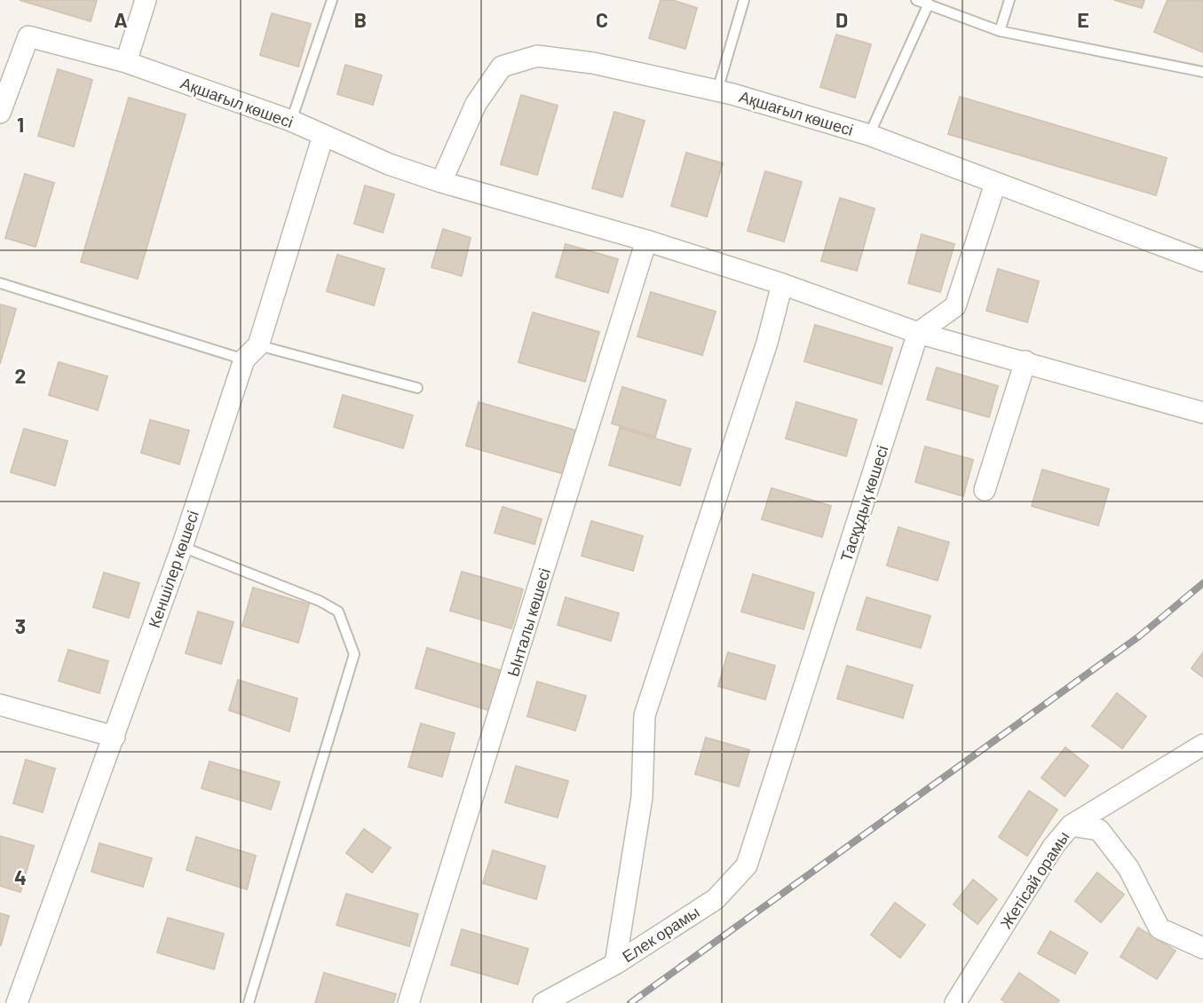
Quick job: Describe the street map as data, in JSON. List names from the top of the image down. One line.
{"streets":{"street":["Ақшағыл көшесі","Тасқұдық көшесі","Кеншілер көшесі","Ынталы көшесі","Жетісай орамы","Елек орамы"]},"crossings":[["Ақшағыл көшесі","Тасқұдық көшесі"],["Ақшағыл көшесі","Кеншілер көшесі"],["Ақшағыл көшесі","Ынталы көшесі"],["Тасқұдық көшесі","Елек орамы"]],"grid":{"columns":["A","B","C","D","E"],"rows":["1","2","3","4"]}}
